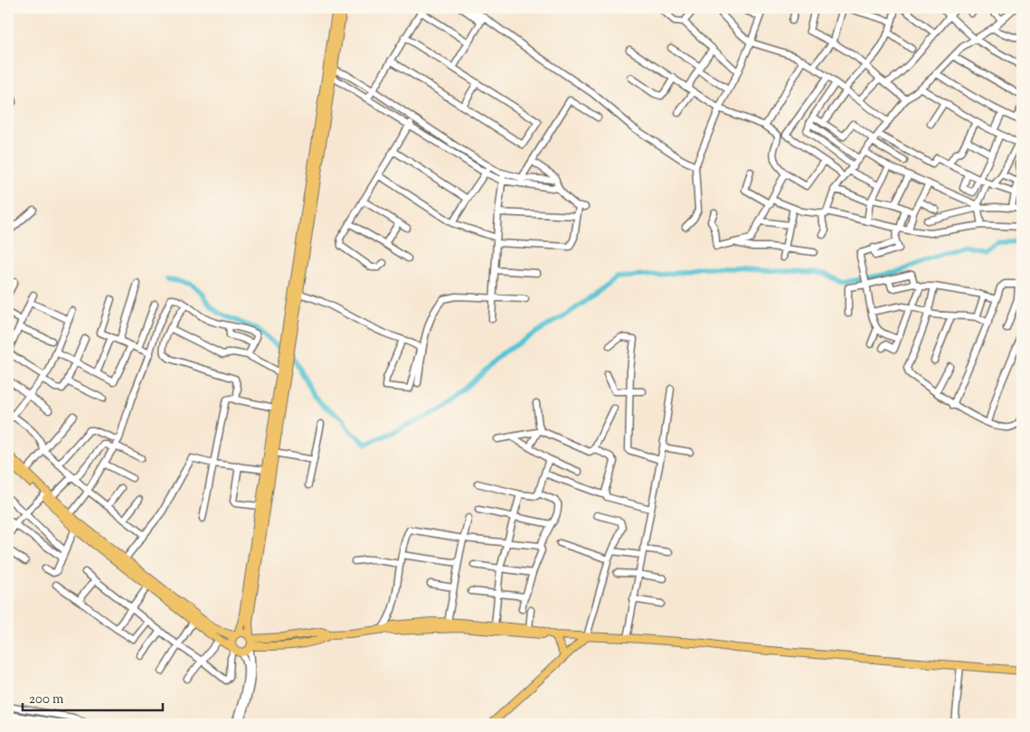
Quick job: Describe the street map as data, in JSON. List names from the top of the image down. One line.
{"scale_bar":"200 m"}
